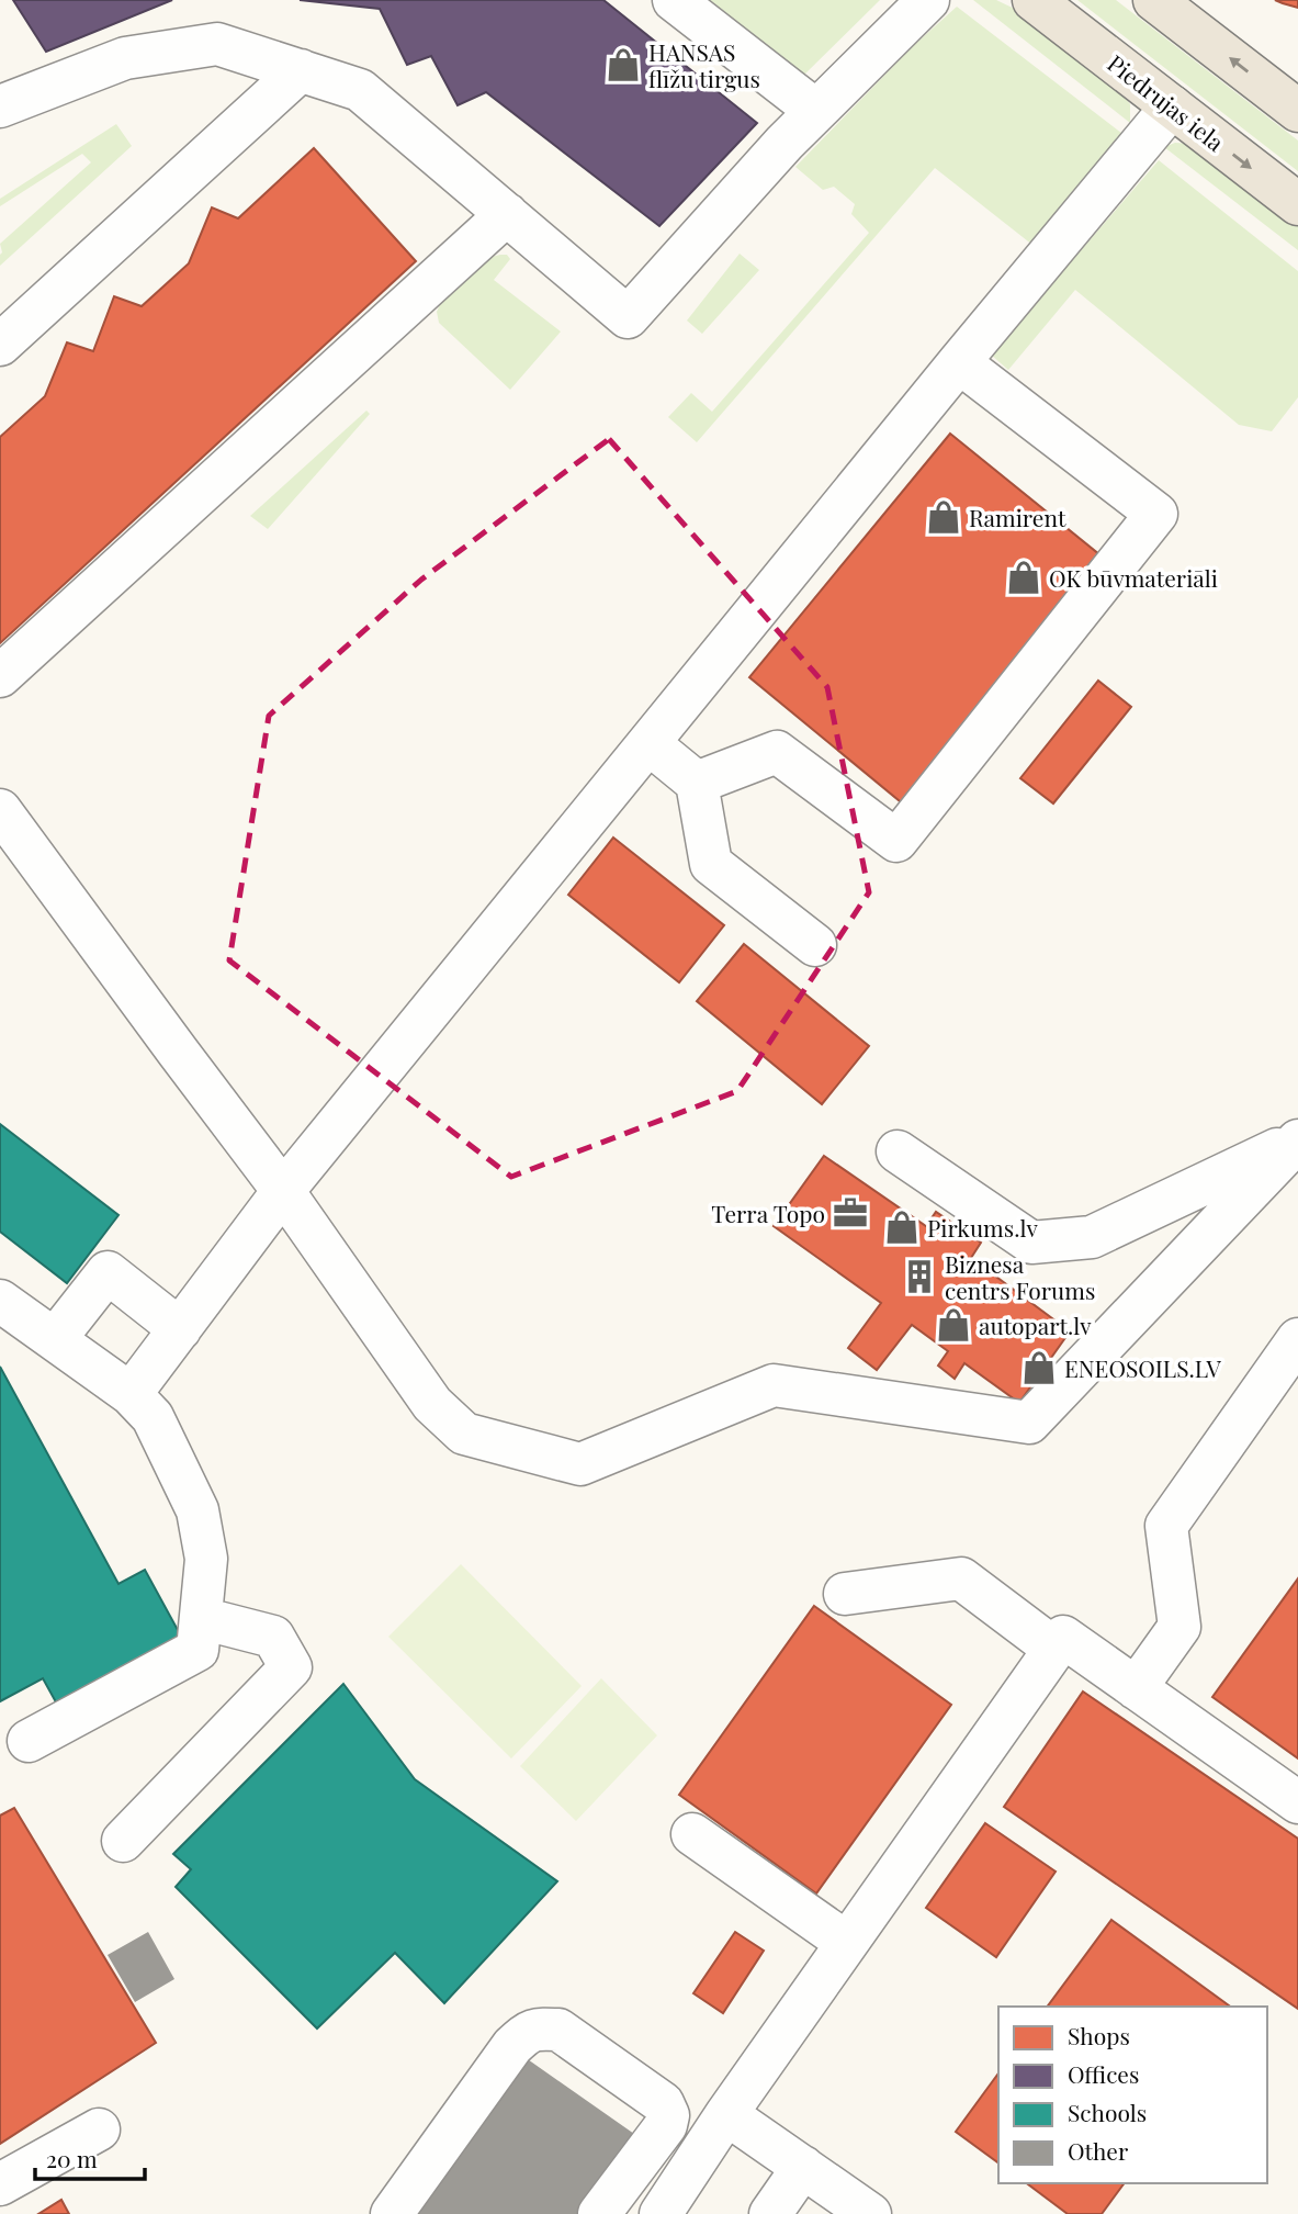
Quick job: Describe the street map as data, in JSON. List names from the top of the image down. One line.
{"streets":{"main road":["Piedrujas iela"]},"places":{"shop":["HANSAS flīžu tirgus","Ramirent","OK būvmateriāli","Pirkums.lv","autopart.lv","ENEOSOILS.LV"],"office":["Terra Topo"],"building":["Biznesa centrs Forums"]},"legend":["Shops","Offices","Schools","Other"],"scale_bar":"20 m"}
